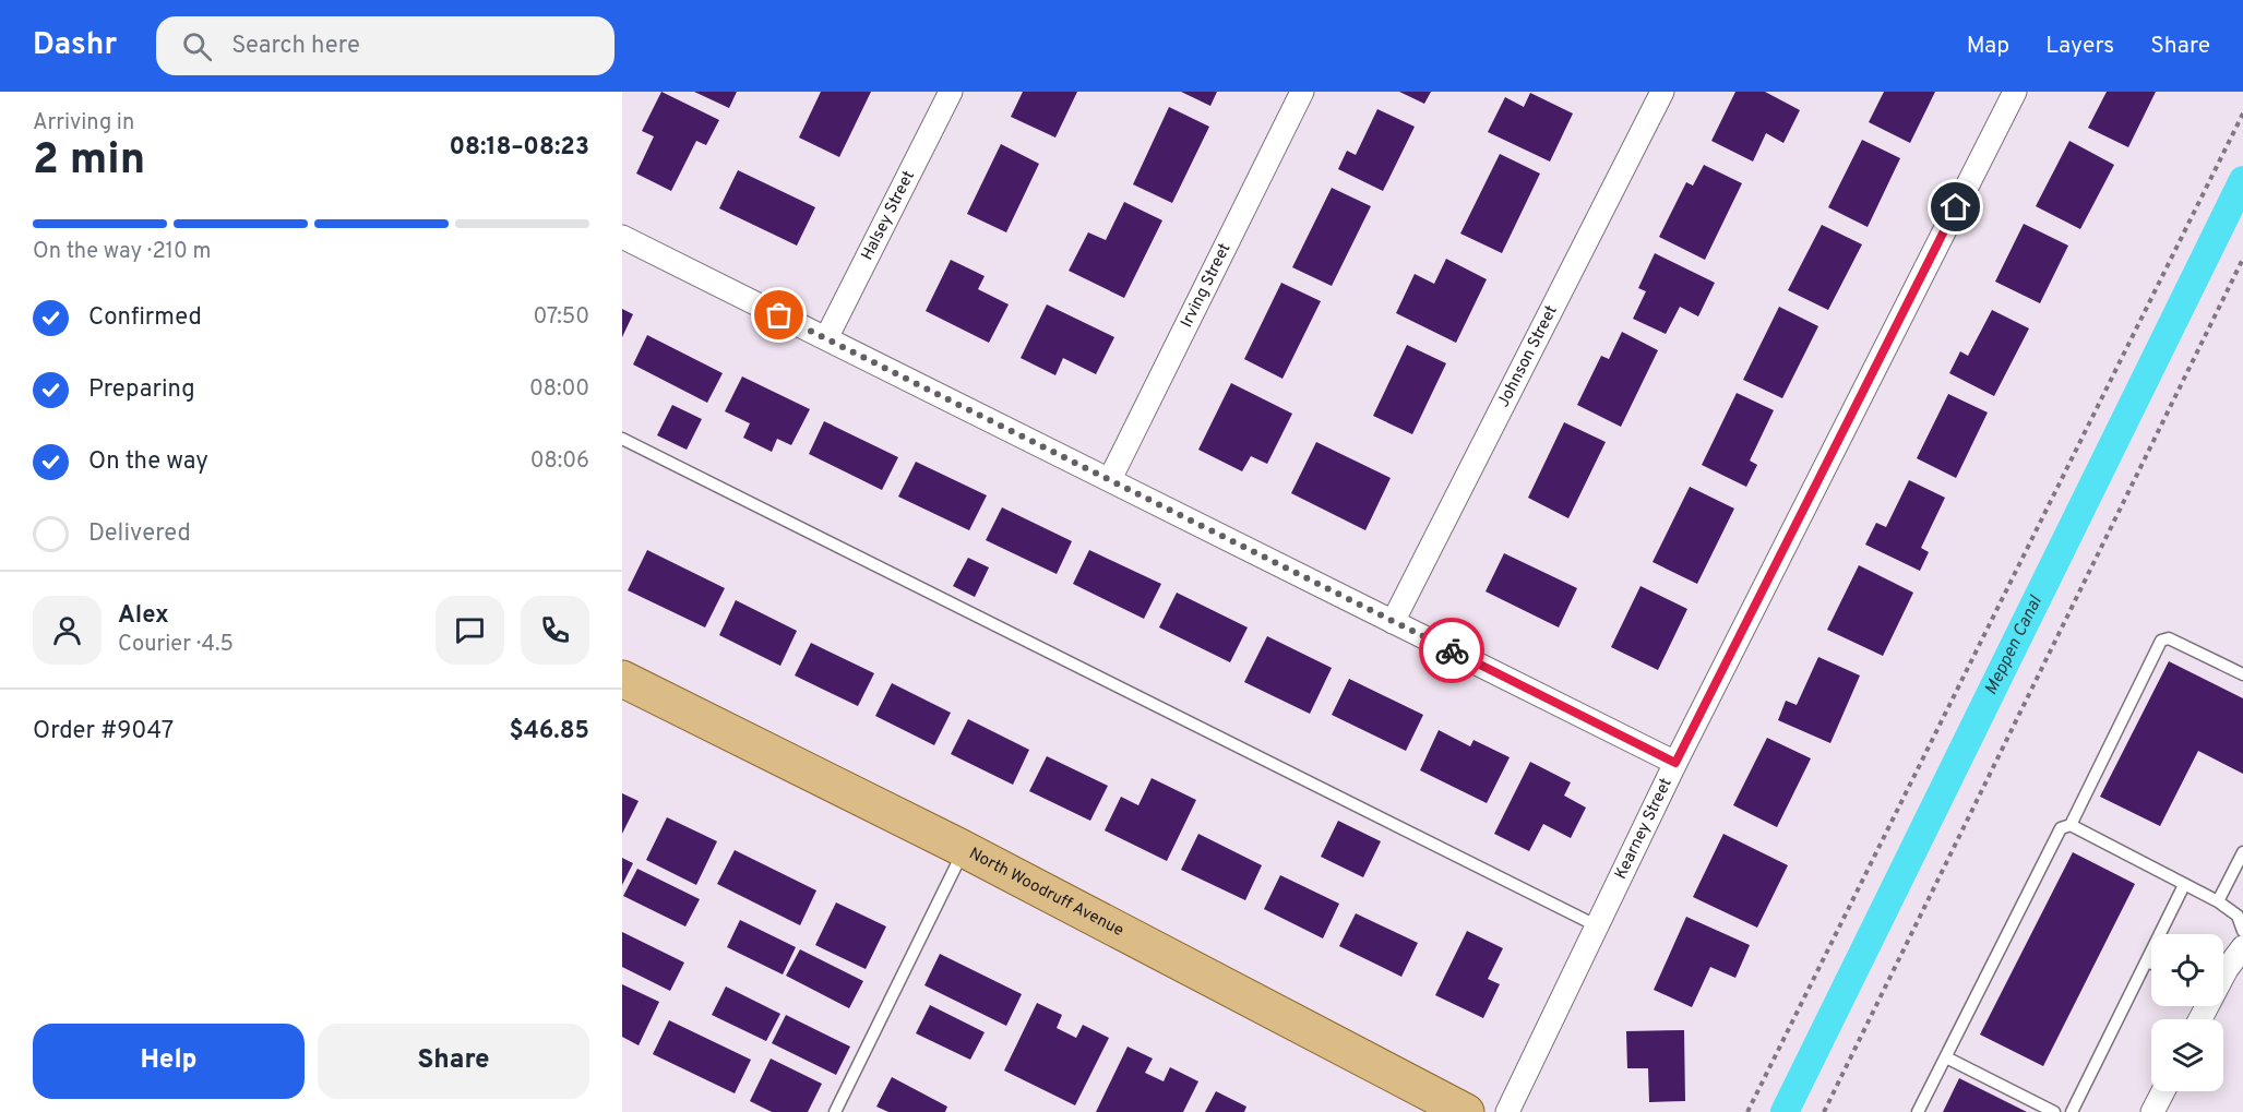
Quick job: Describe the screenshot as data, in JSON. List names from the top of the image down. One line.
{"streets":{"main road":["North Woodruff Avenue"],"street":["Halsey Street","Irving Street","Johnson Street","Kearney Street"]},"water":["Meppen Canal"],"page":{"header":"Dashr","search":"Search here","nav":["Map","Layers","Share"],"heading":["2 min","Arriving in","08:18–08:23"],"panel":["Alex","Courier · 4.5","Order #9047","$46.85"],"bar":"On the way · 210 m","list":[["Confirmed","07:50"],["Preparing","08:00"],["On the way","08:06"],"Delivered"],"buttons":["Help","Share"]}}
